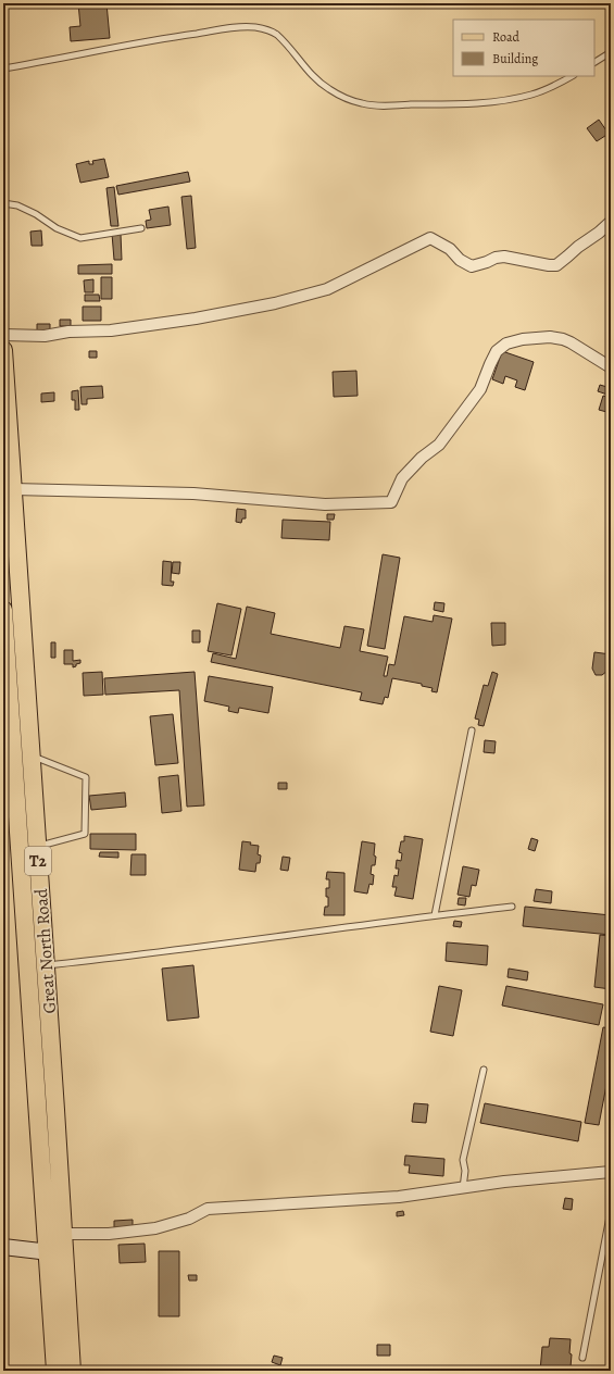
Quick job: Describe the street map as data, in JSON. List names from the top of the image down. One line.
{"streets":{"main road":["T2","Great North Road"]},"legend":["Road","Building"]}
